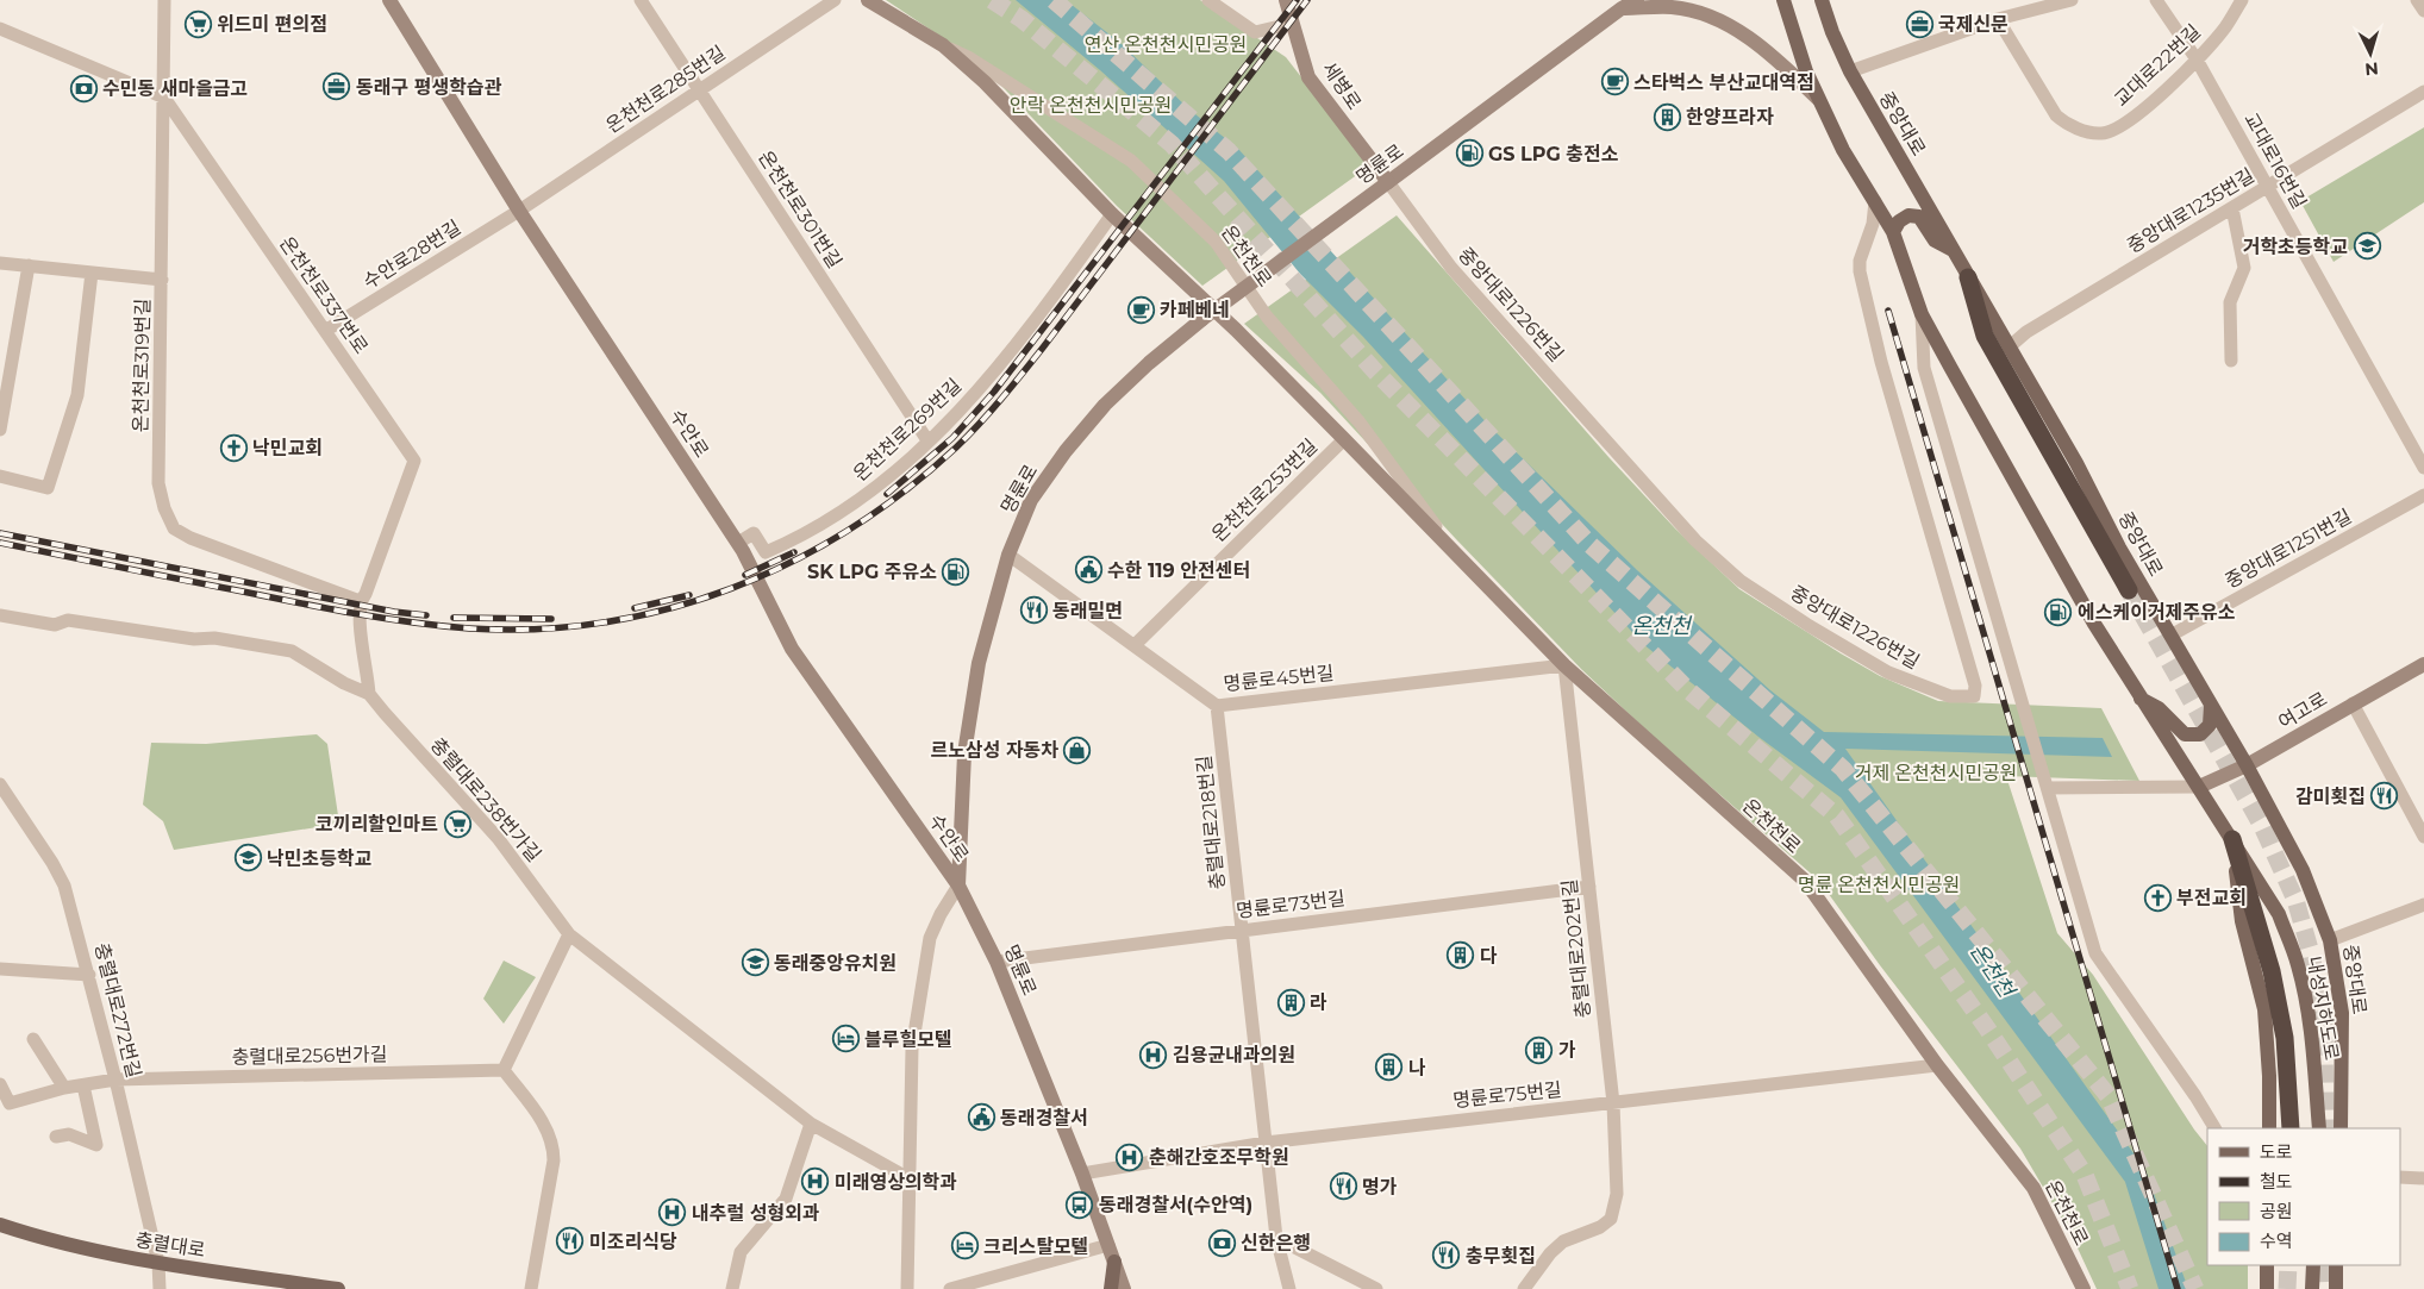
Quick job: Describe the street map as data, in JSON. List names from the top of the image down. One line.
{"streets":{"main road":["세병로","중앙대로","명륜로","온천천로","수안로","여고로","내성지하도로","충렬대로"],"street":["교대로22번길","온천천로285번길","교대로16번길","온천천로301번길","중앙대로1235번길","수안로28번길","온천천로337번로","중앙대로1226번길","온천천로319번길","온천천로269번길","온천천로253번길","중앙대로1251번길","명륜로45번길","충렬대로238번가길","충렬대로218번길","명륜로73번길","충렬대로202번길","충렬대로272번길","충렬대로256번가길","명륜로75번길"]},"crossings":[["교대로22번길","교대로16번길"],["세병로","명륜로"],["세병로","중앙대로1226번길"],["온천천로285번길","온천천로301번길"],["온천천로285번길","수안로28번길"],["온천천로285번길","수안로"],["중앙대로","중앙대로1235번길"],["중앙대로","중앙대로1251번길"],["중앙대로","여고로"],["교대로16번길","중앙대로1235번길"],["명륜로","중앙대로1226번길"],["명륜로","수안로"],["명륜로","명륜로45번길"],["명륜로","명륜로73번길"],["명륜로","명륜로75번길"],["온천천로301번길","온천천로269번길"],["수안로28번길","온천천로337번로"],["수안로28번길","수안로"],["온천천로","온천천로269번길"],["온천천로","온천천로253번길"],["온천천로","명륜로45번길"],["온천천로","충렬대로202번길"],["온천천로","명륜로75번길"],["온천천로337번로","온천천로319번길"],["온천천로337번로","충렬대로238번가길"],["온천천로269번길","수안로"],["온천천로253번길","명륜로45번길"],["명륜로45번길","충렬대로218번길"],["명륜로45번길","충렬대로202번길"],["충렬대로218번길","명륜로73번길"],["충렬대로218번길","명륜로75번길"],["명륜로73번길","충렬대로202번길"],["충렬대로202번길","명륜로75번길"],["충렬대로272번길","충렬대로256번가길"],["충렬대로272번길","충렬대로"]],"water":["온천천"],"parks":["연산 온천천시민공원","안락 온천천시민공원","거제 온천천시민공원","명륜 온천천시민공원"],"places":{"supermarket":["위드미 편의점","코끼리할인마트"],"office":["국제신문","동래구 평생학습관"],"cafe":["스타벅스 부산교대역점","카페베네"],"bank":["수민동 새마을금고","신한은행"],"building":["한양프라자","다","라","가","나"],"fuel station":["GS LPG 충전소","SK LPG 주유소","에스케이거제주유소"],"school or university":["거학초등학교","낙민초등학교","동래중앙유치원"],"church":["낙민교회","부전교회"],"public building":["수한 119 안전센터","동래경찰서"],"restaurant":["동래밀면","감미횟집","명가","미조리식당","충무횟집"],"shop":["르노삼성 자동차"],"hotel":["블루힐모텔","크리스탈모텔"],"hospital":["김용균내과의원","춘해간호조무학원","미래영상의학과","내추럴 성형외과"],"bus stop":["동래경찰서(수안역)"]},"legend":["도로","철도","공원","수역"],"north":"bottom"}
